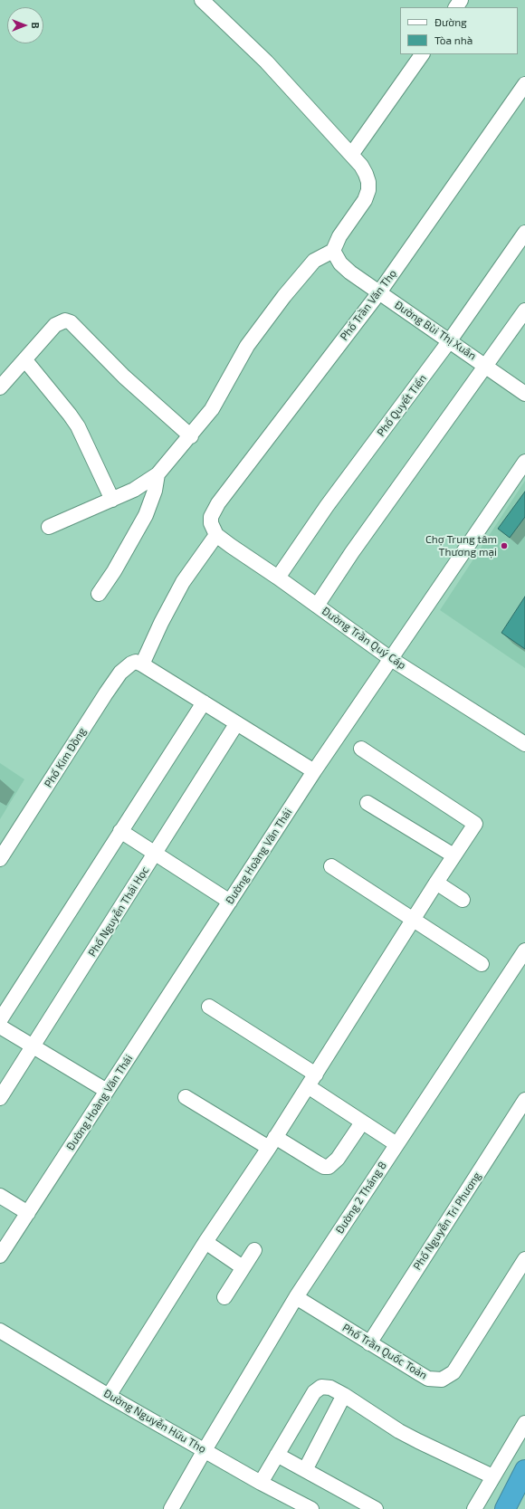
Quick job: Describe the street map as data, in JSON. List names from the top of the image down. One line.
{"streets":{"street":["Phố Trần Văn Thọ","Đường Bùi Thị Xuân","Phố Quyết Tiến","Đường Trần Quý Cáp","Phố Kim Đồng","Đường Hoàng Văn Thái","Phố Nguyễn Thái Học","Đường 2 Tháng 8","Phố Nguyễn Tri Phương","Phố Trần Quốc Toản","Đường Nguyễn Hữu Thọ"]},"crossings":[["Phố Trần Văn Thọ","Đường Bùi Thị Xuân"],["Phố Trần Văn Thọ","Đường Trần Quý Cáp"],["Phố Trần Văn Thọ","Phố Kim Đồng"],["Đường Bùi Thị Xuân","Phố Quyết Tiến"],["Phố Quyết Tiến","Đường Trần Quý Cáp"],["Đường Trần Quý Cáp","Đường Hoàng Văn Thái"],["Đường 2 Tháng 8","Phố Trần Quốc Toản"],["Đường 2 Tháng 8","Đường Nguyễn Hữu Thọ"],["Phố Nguyễn Tri Phương","Phố Trần Quốc Toản"]],"places":["Chợ Trung tâm Thương mại"],"legend":["Đường","Tòa nhà"],"north":"right"}
